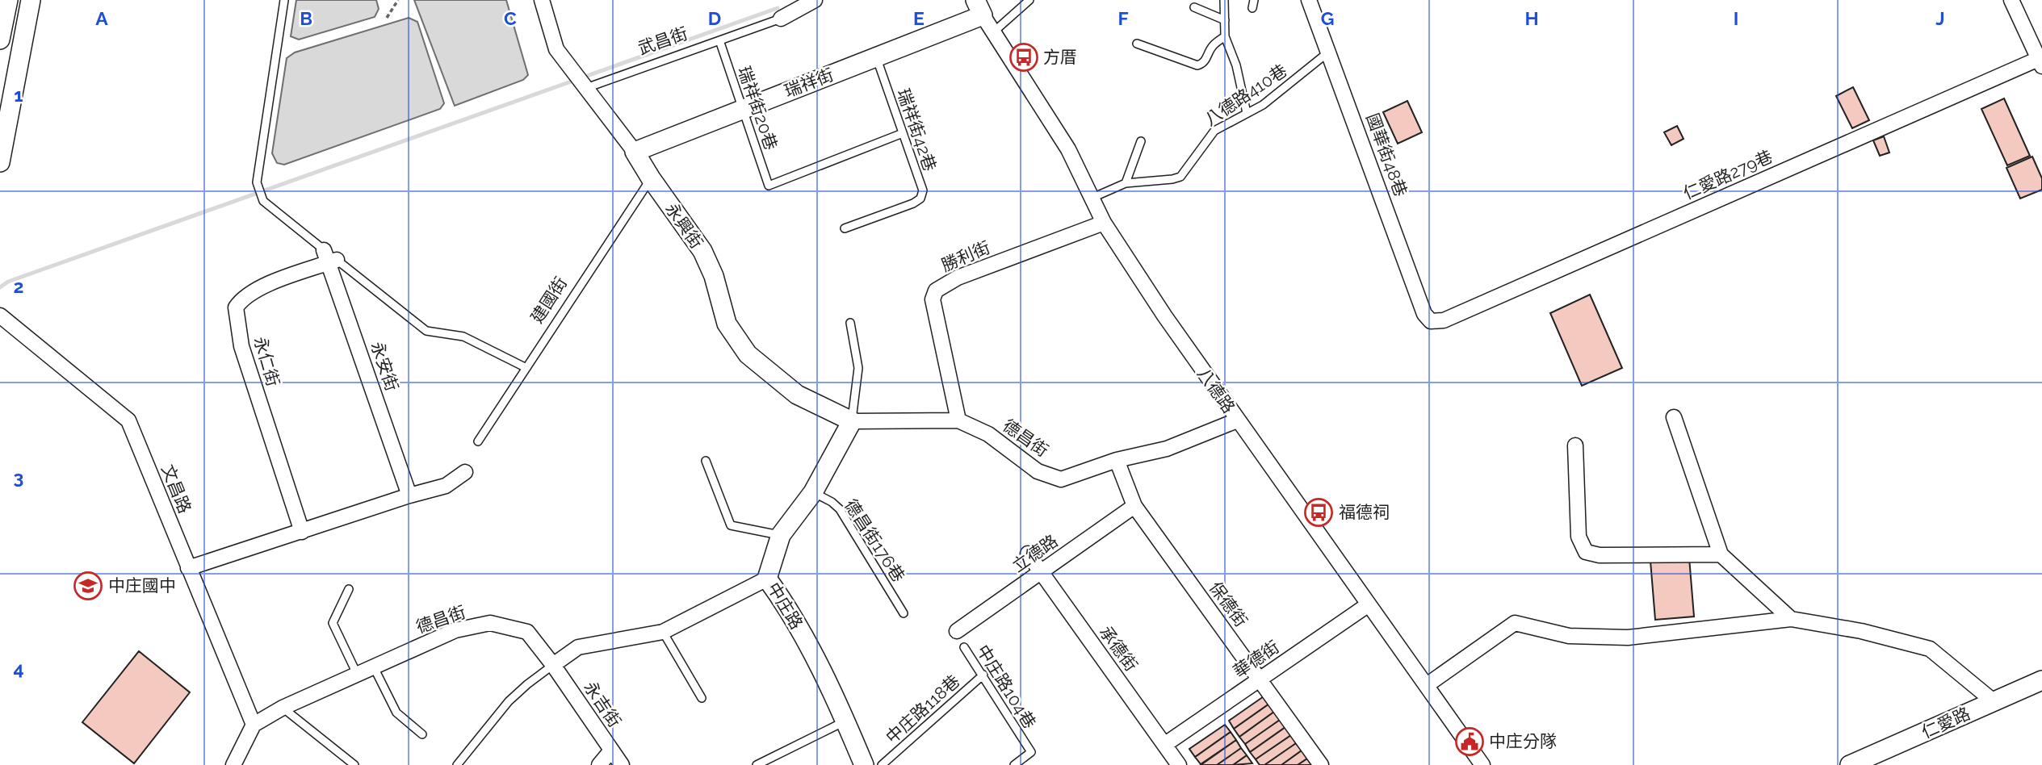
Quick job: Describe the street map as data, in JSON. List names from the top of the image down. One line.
{"streets":{"street":["武昌街","瑞祥街","國華街48巷","仁愛路279巷","永興街","勝利街","永仁街","永安街","八德路","德昌街","文昌路","立德路","保德街","中庄路","承德街","華德街","永吉街","仁愛路"],"lane":["八德路410巷","瑞祥街20巷","瑞祥街42巷","建國街","德昌街176巷","中庄路104巷","中庄路118巷"]},"crossings":[["武昌街","瑞祥街20巷"],["武昌街","永興街"],["瑞祥街","瑞祥街20巷"],["瑞祥街","瑞祥街42巷"],["瑞祥街","永興街"],["瑞祥街","八德路"],["八德路410巷","國華街48巷"],["八德路410巷","八德路"],["瑞祥街20巷","瑞祥街42巷"],["國華街48巷","仁愛路279巷"],["永興街","建國街"],["永興街","德昌街"],["永興街","中庄路"],["勝利街","八德路"],["勝利街","德昌街"],["永仁街","永安街"],["八德路","德昌街"],["八德路","華德街"],["德昌街","文昌路"],["德昌街","保德街"],["德昌街","中庄路"],["德昌街","永吉街"],["德昌街176巷","中庄路"],["立德路","保德街"],["立德路","承德街"],["保德街","華德街"],["承德街","華德街"],["中庄路104巷","中庄路118巷"]],"places":{"bus stop":["方厝","福德祠"],"school or university":["中庄國中"],"public building":["中庄分隊"]},"grid":{"columns":["A","B","C","D","E","F","G","H","I","J"],"rows":["1","2","3","4"]}}
